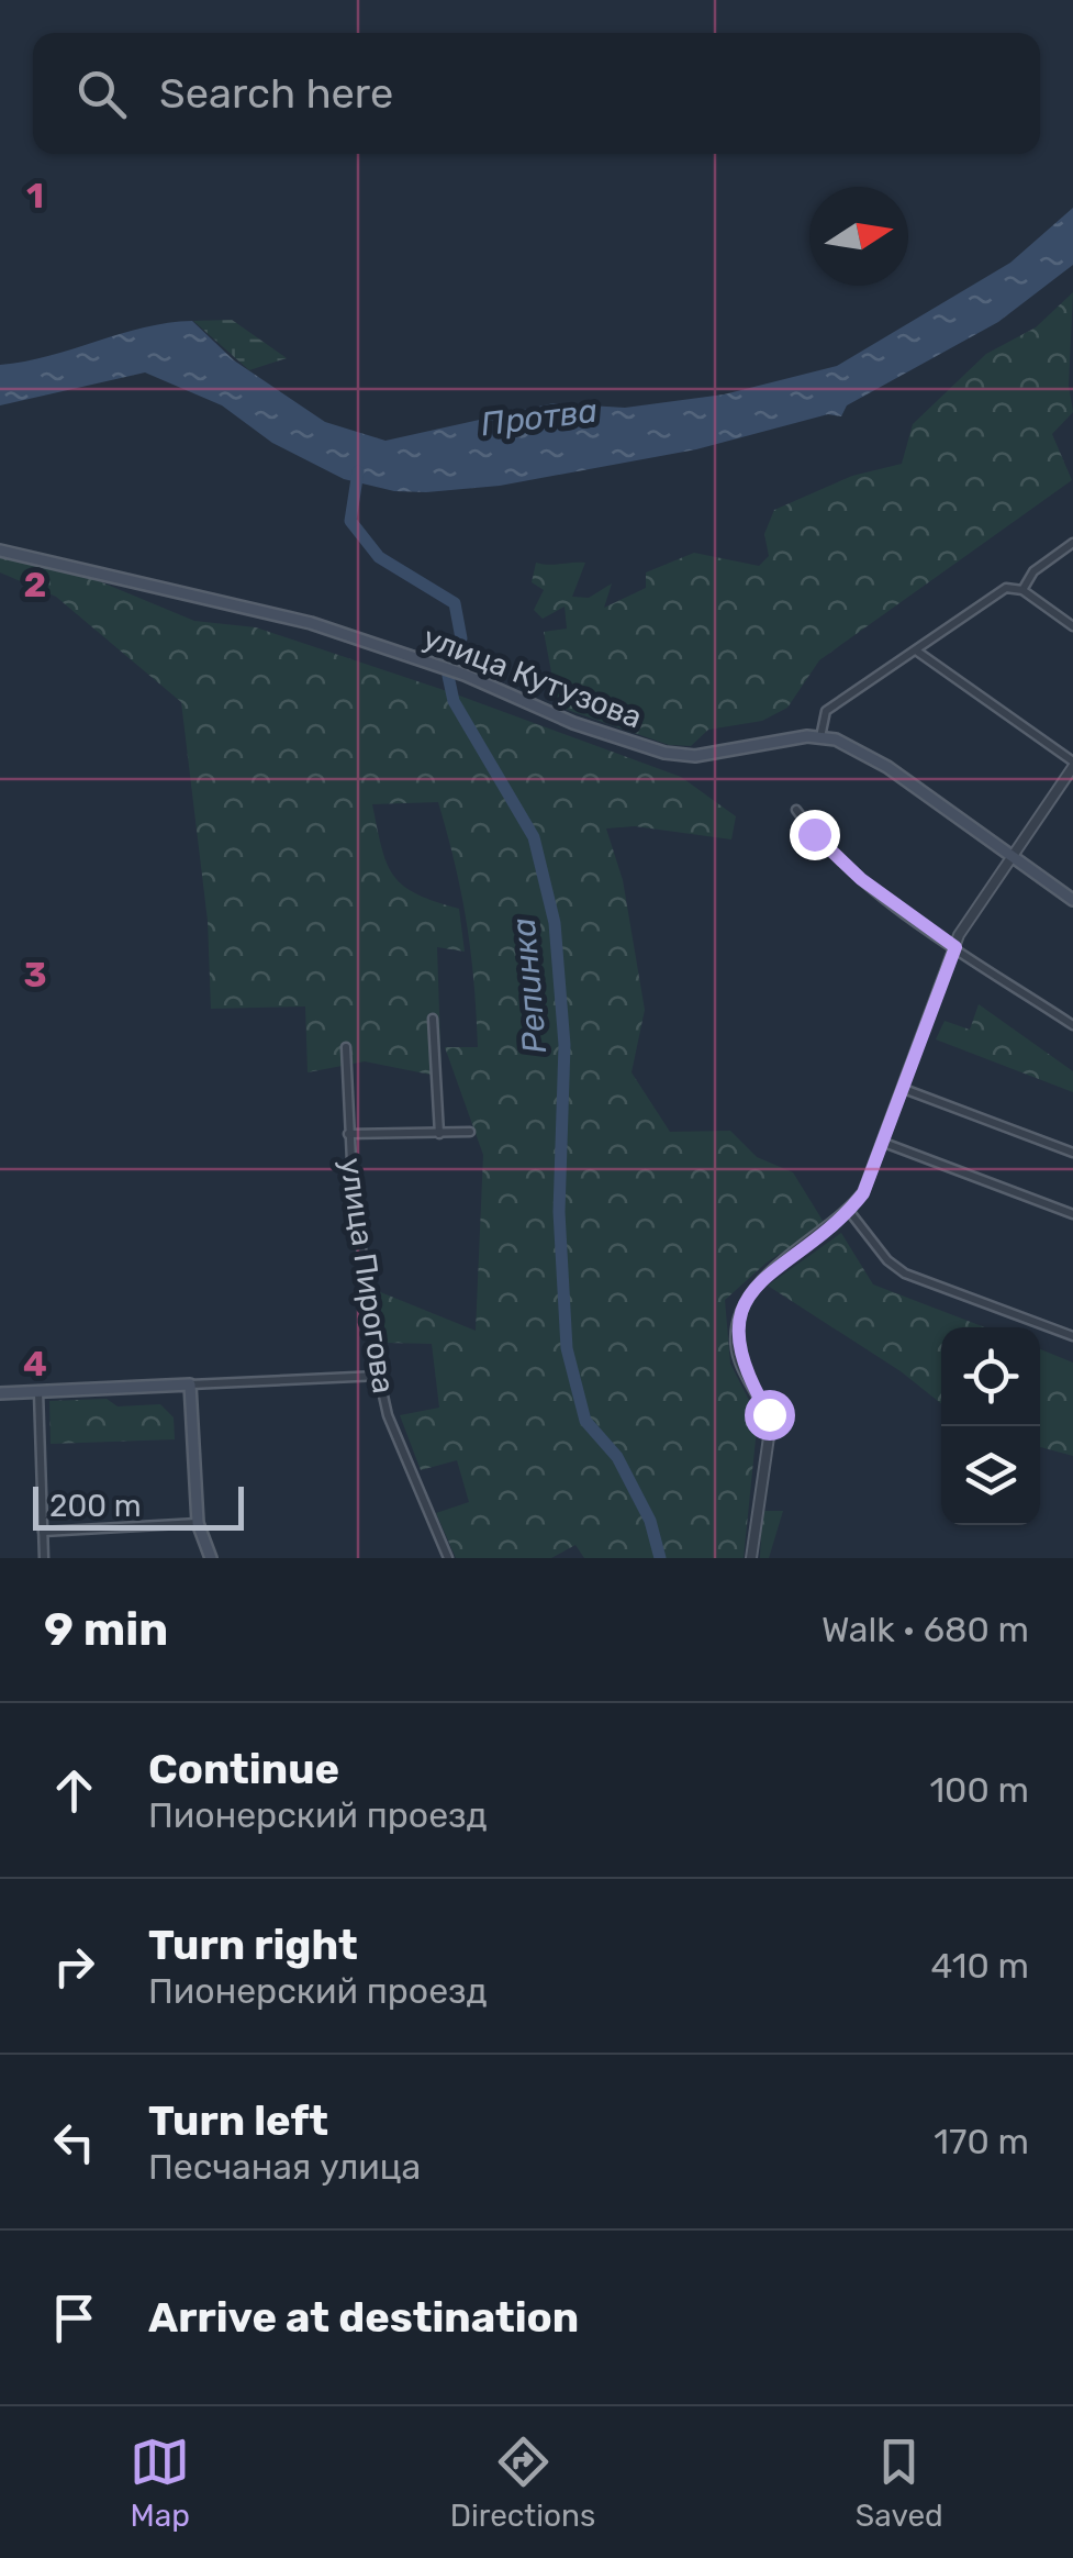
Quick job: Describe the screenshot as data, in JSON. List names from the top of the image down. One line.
{"streets":{"main road":["улица Кутузова"],"street":["улица Пирогова"]},"water":["Протва","Репинка"],"scale_bar":"200 m","north":"right","page":{"search":"Search here","scale":"200 m","heading":["9 min","Walk · 680 m"],"list":[["Continue","Пионерский проезд","100 m"],["Turn right","Пионерский проезд","410 m"],["Turn left","Песчаная улица","170 m"],"Arrive at destination"],"nav":["Map","Directions","Saved"]},"grid":{"rows":["1","2","3","4"]}}
